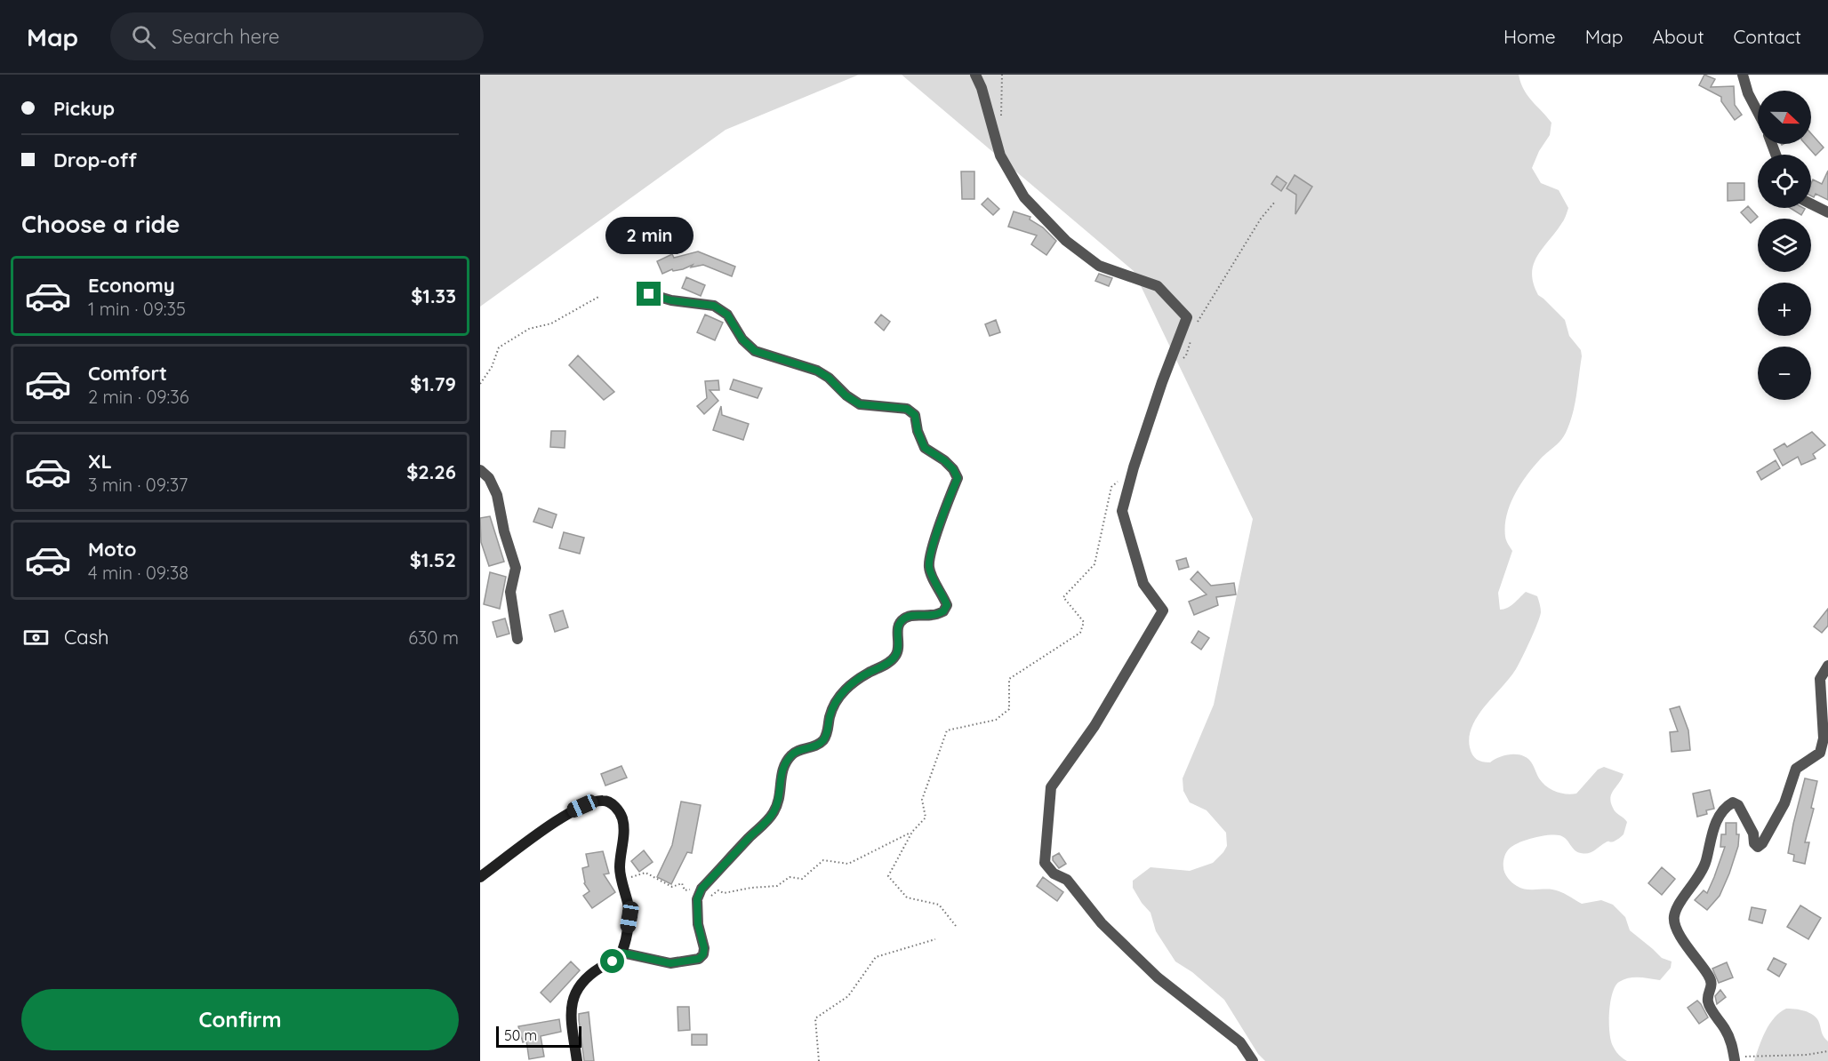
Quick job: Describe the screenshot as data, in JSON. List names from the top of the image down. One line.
{"scale_bar":"50 m","north":"right","page":{"header":"Map","search":"Search here","nav":["Home","Map","About","Contact"],"banner":["Pickup","Drop-off"],"map_buttons":["+","−"],"heading":"Choose a ride","bubble":"2 min","list":[{"name":"Economy","note":"1 min · 09:35","value":"$1.33"},{"name":"Comfort","note":"2 min · 09:36","value":"$1.79"},{"name":"XL","note":"3 min · 09:37","value":"$2.26"},{"name":"Moto","note":"4 min · 09:38","value":"$1.52"}],"pay":["Cash","630 m"],"buttons":"Confirm","scale":"50 m"}}
